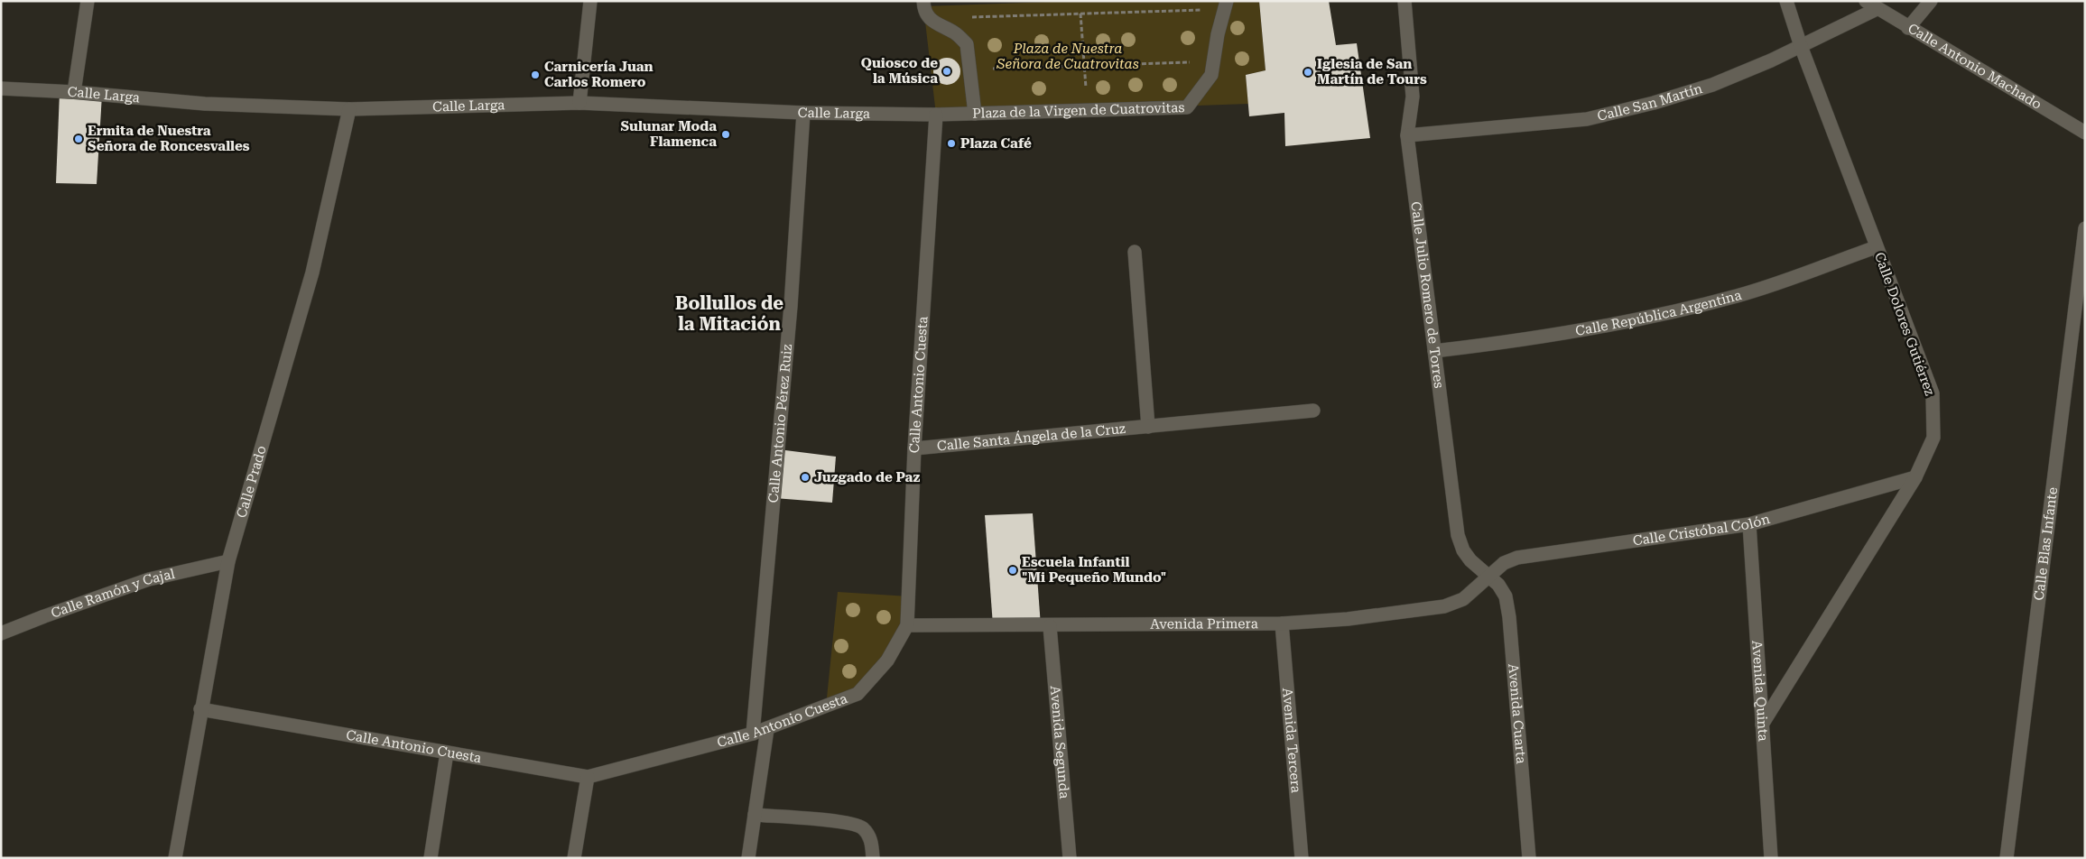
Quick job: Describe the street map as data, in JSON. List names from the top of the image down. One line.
{"streets":{"street":["Calle Antonio Machado","Calle Larga","Calle San Martín","Plaza de la Virgen de Cuatrovitas","Calle Julio Romero de Torres","Calle República Argentina","Calle Dolores Gutiérrez","Calle Antonio Cuesta","Calle Antonio Pérez Ruiz","Calle Santa Ángela de la Cruz","Calle Prado","Calle Cristóbal Colón","Calle Blas Infante","Calle Ramón y Cajal","Avenida Primera","Avenida Quinta","Avenida Cuarta","Avenida Tercera","Avenida Segunda"]},"crossings":[["Calle Antonio Machado","Calle San Martín"],["Calle Larga","Plaza de la Virgen de Cuatrovitas"],["Calle Larga","Calle Antonio Cuesta"],["Calle Larga","Calle Antonio Pérez Ruiz"],["Calle Larga","Calle Prado"],["Calle San Martín","Calle Julio Romero de Torres"],["Calle San Martín","Calle Dolores Gutiérrez"],["Plaza de la Virgen de Cuatrovitas","Calle Antonio Cuesta"],["Calle Julio Romero de Torres","Calle República Argentina"],["Calle Julio Romero de Torres","Calle Cristóbal Colón"],["Calle Julio Romero de Torres","Avenida Primera"],["Calle Julio Romero de Torres","Avenida Cuarta"],["Calle República Argentina","Calle Dolores Gutiérrez"],["Calle Dolores Gutiérrez","Calle Cristóbal Colón"],["Calle Dolores Gutiérrez","Avenida Quinta"],["Calle Antonio Cuesta","Calle Antonio Pérez Ruiz"],["Calle Antonio Cuesta","Calle Santa Ángela de la Cruz"],["Calle Antonio Cuesta","Calle Prado"],["Calle Antonio Cuesta","Avenida Primera"],["Calle Prado","Calle Ramón y Cajal"],["Calle Cristóbal Colón","Avenida Primera"],["Calle Cristóbal Colón","Avenida Quinta"],["Calle Cristóbal Colón","Avenida Cuarta"],["Avenida Primera","Avenida Cuarta"],["Avenida Primera","Avenida Tercera"],["Avenida Primera","Avenida Segunda"]],"districts":["Bollullos de la Mitación"],"parks":["Plaza de Nuestra Señora de Cuatrovitas"],"places":["Quiosco de la Música","Iglesia de San Martín de Tours","Carnicería Juan Carlos Romero","Sulunar Moda Flamenca","Ermita de Nuestra Señora de Roncesvalles","Plaza Café","Juzgado de Paz","Escuela Infantil \"Mi Pequeño Mundo\""]}
